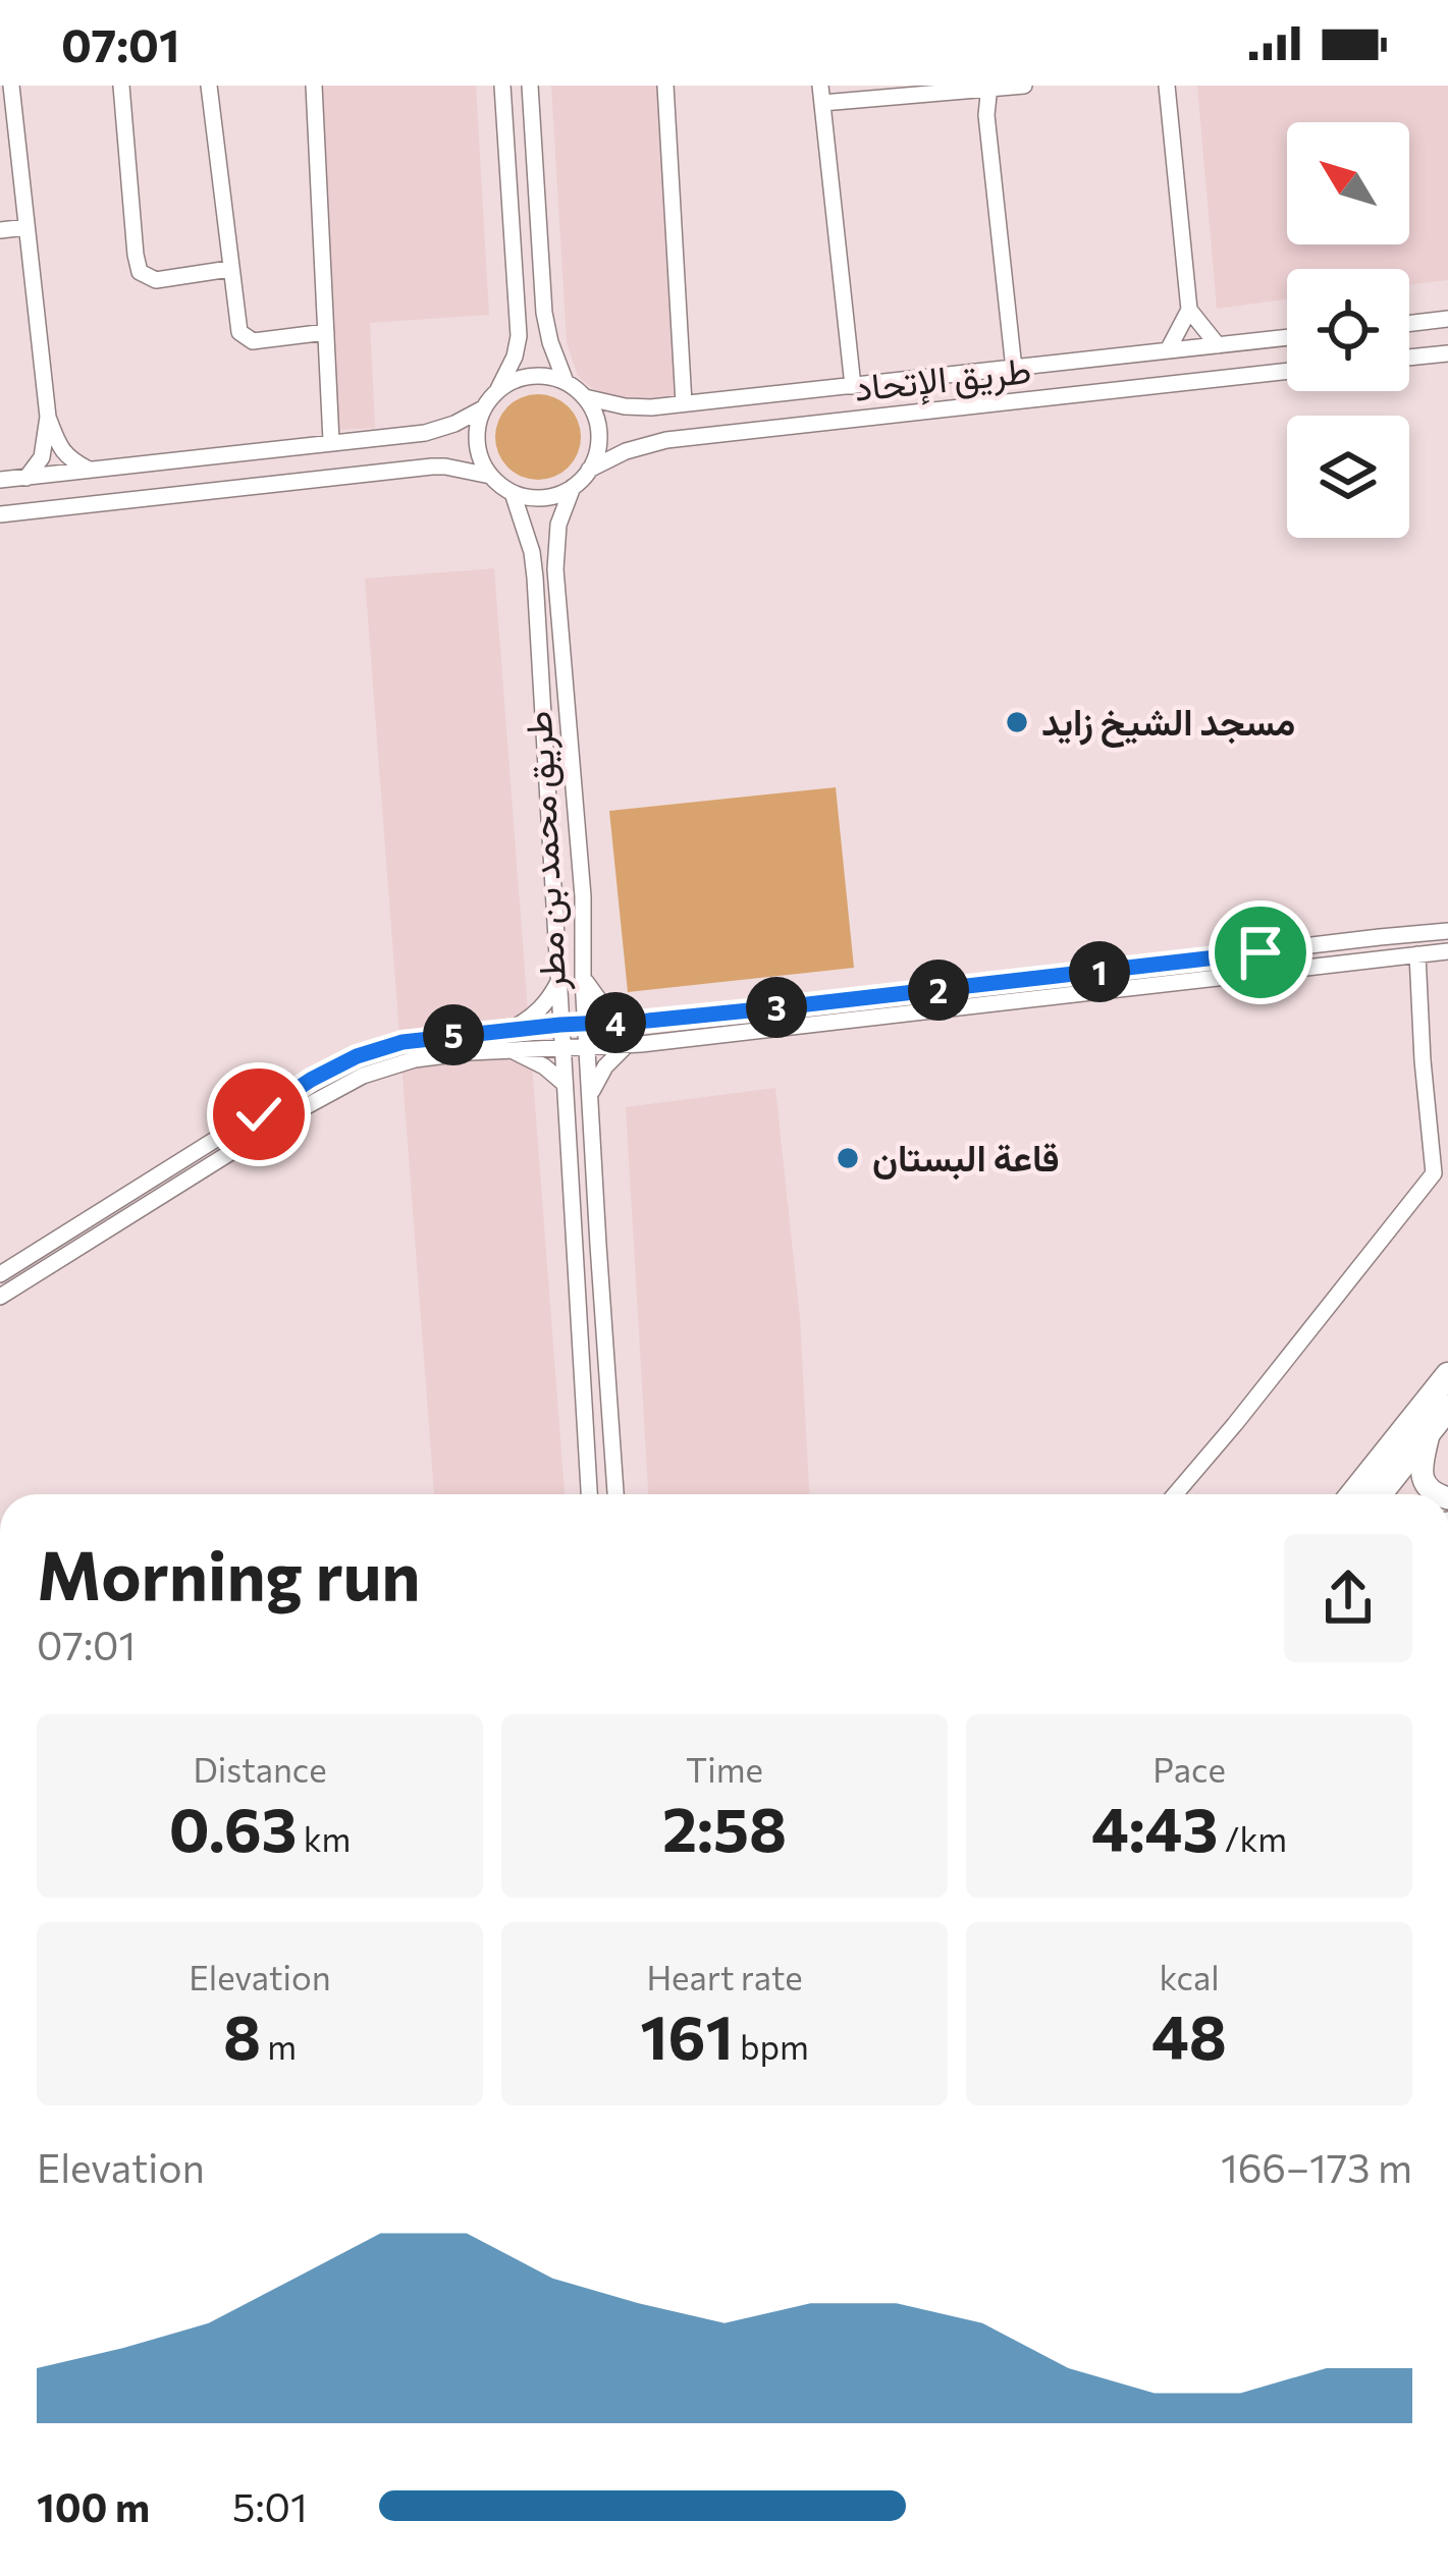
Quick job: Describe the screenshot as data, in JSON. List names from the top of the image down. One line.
{"streets":{"street":["طريق اﻹتحاد","طريق محمد بن مطر"]},"crossings":[["طريق اﻹتحاد","طريق محمد بن مطر"]],"places":["مسجد الشيخ زايد","قاعة البستان"],"north":"top left","page":{"status":"07:01","pins":["1","2","3","4","5"],"heading":["Morning run","07:01"],"stats":[["Distance","0.63 km"],["Time","2:58"],["Pace","4:43 /km"],["Elevation","8 m"],["Heart rate","161 bpm"],["kcal","48"]],"chart":["Elevation","166–173 m"],"list":[{"name":"100 m","note":"5:01"}]}}
